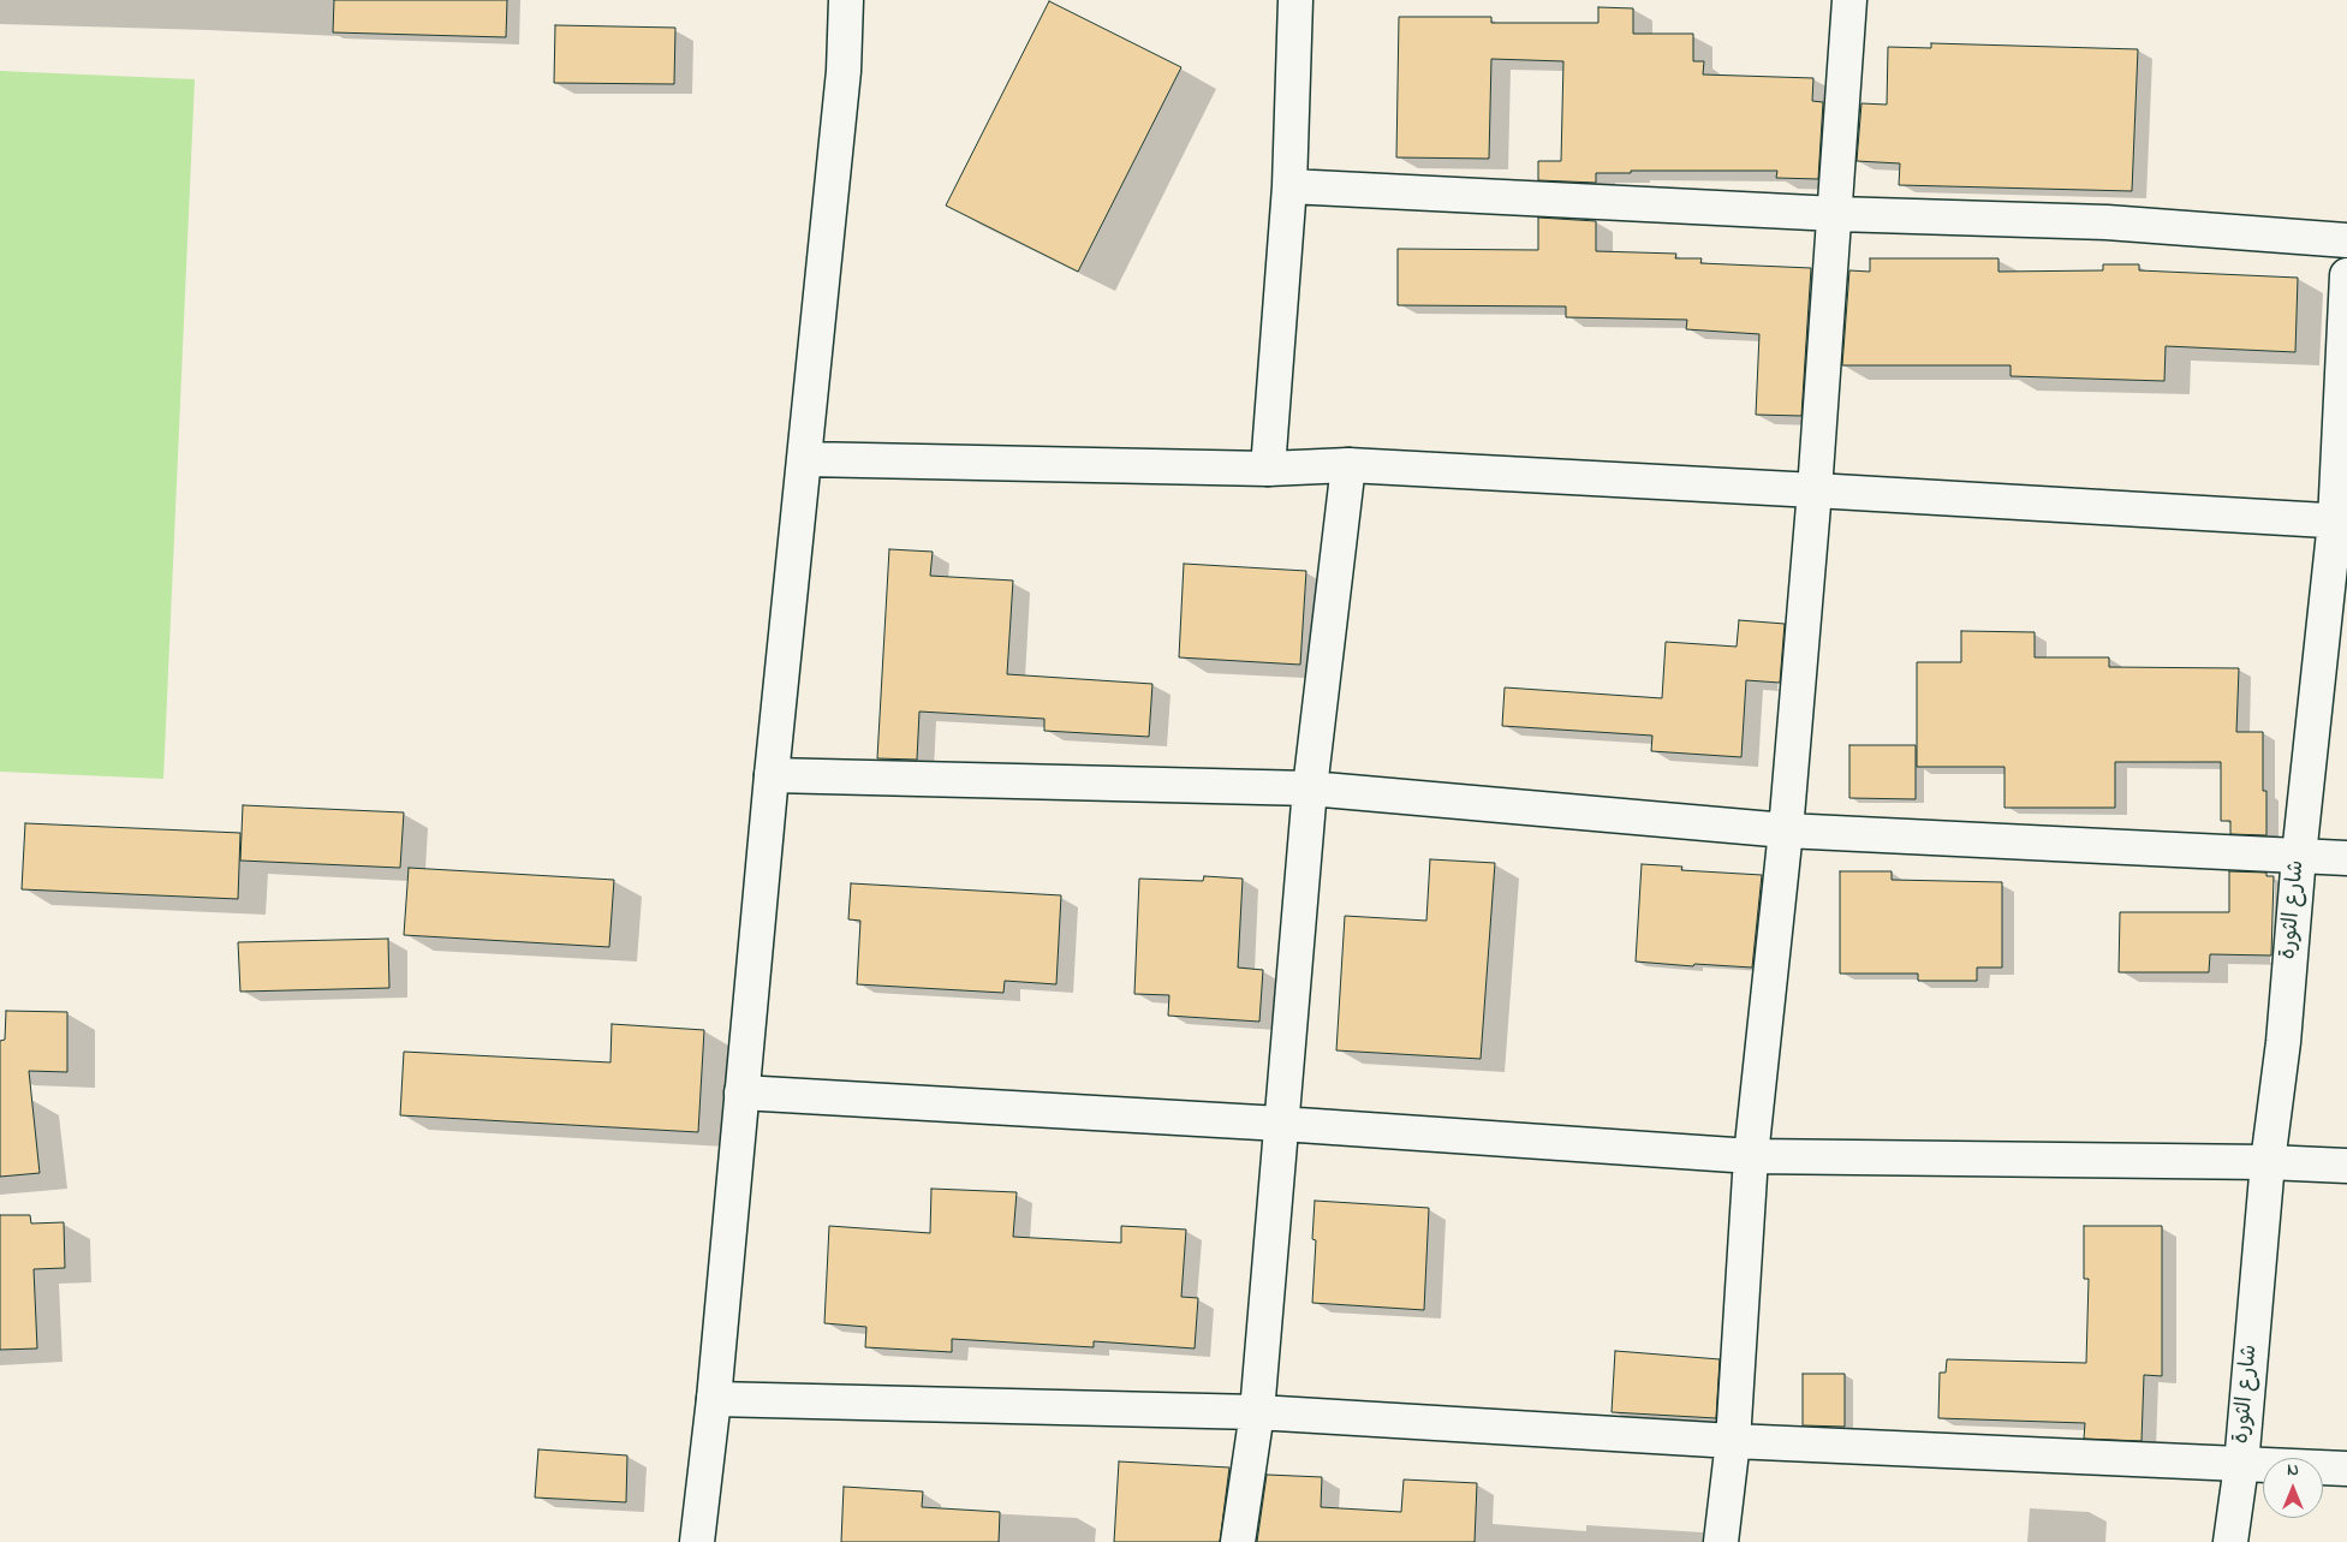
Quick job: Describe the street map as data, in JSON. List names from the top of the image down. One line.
{"streets":{"street":["شارع الثورة"]},"north":"top"}
